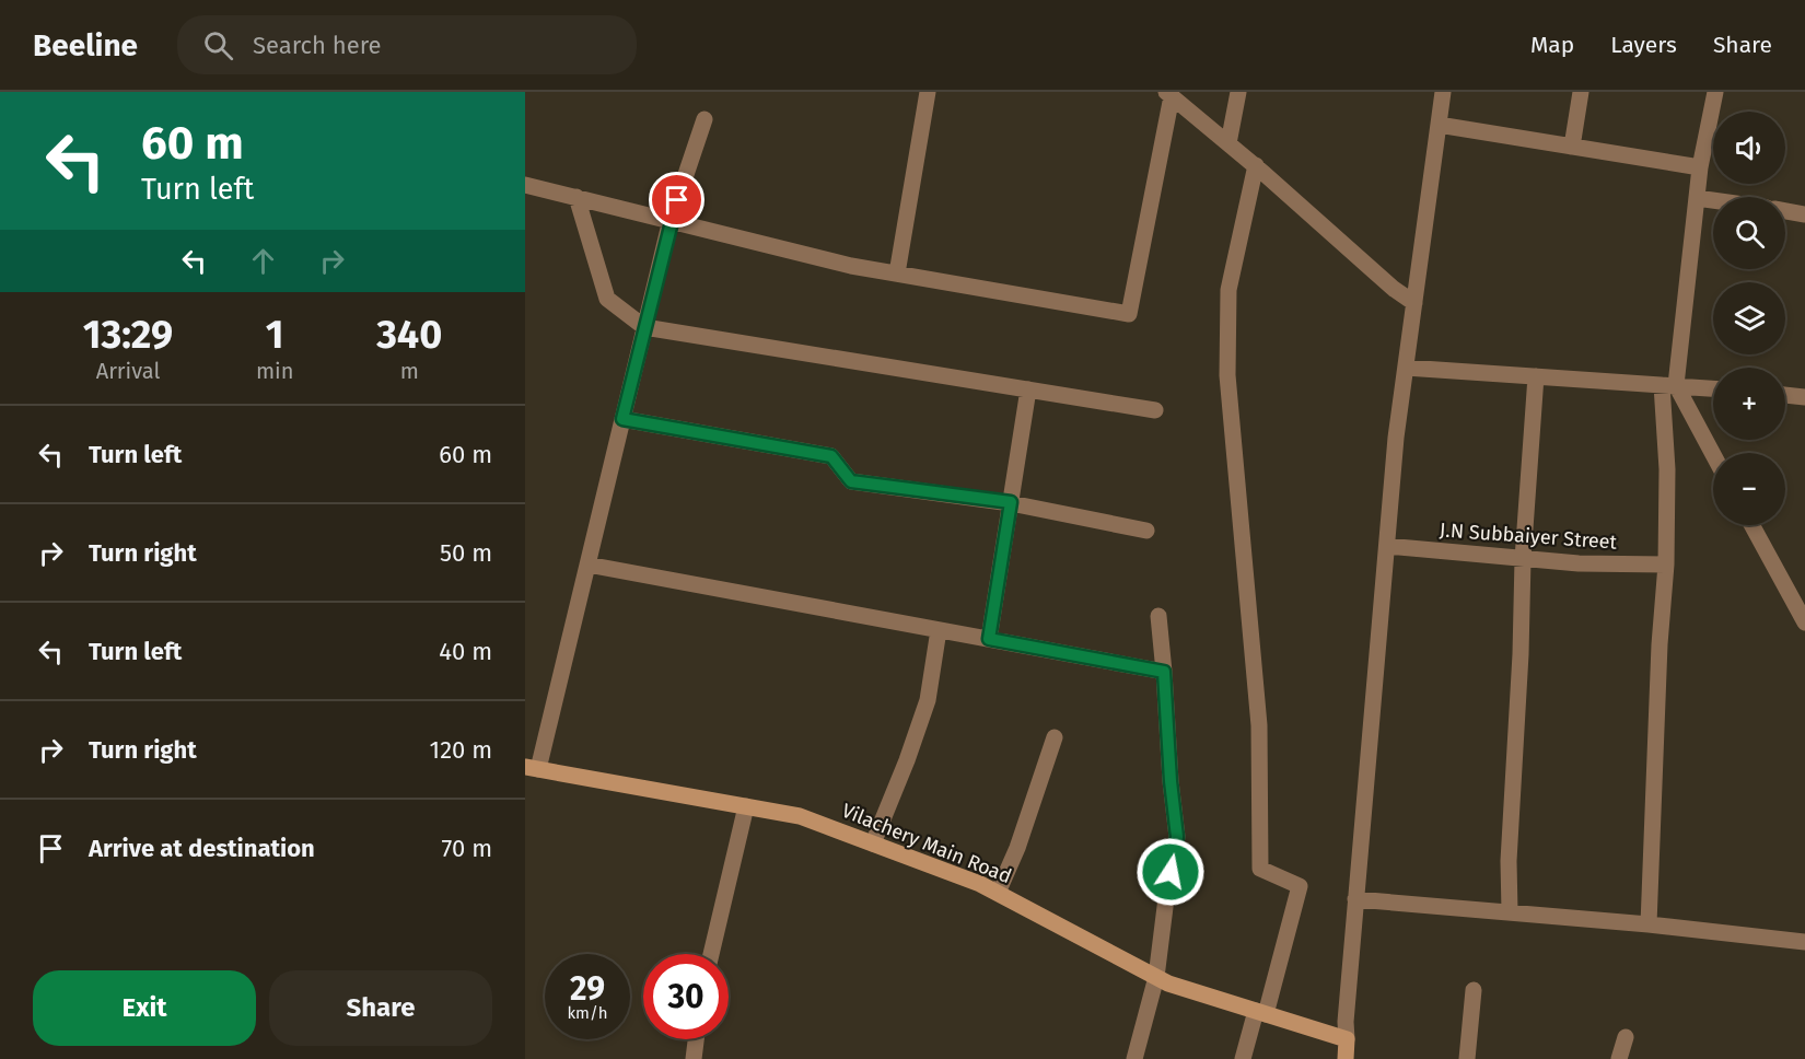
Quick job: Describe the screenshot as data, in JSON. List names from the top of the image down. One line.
{"streets":{"main road":["Vilachery Main Road"],"street":["J.N Subbaiyer Street"]},"page":{"header":"Beeline","search":"Search here","nav":["Map","Layers","Share"],"turn":["60 m","Turn left"],"map_buttons":["+","−"],"eta":["13:29","Arrival","1","min","340","m"],"list":[{"name":"Turn left","value":"60 m"},{"name":"Turn right","value":"50 m"},{"name":"Turn left","value":"40 m"},{"name":"Turn right","value":"120 m"},{"name":"Arrive at destination","value":"70 m"}],"speed":"29 km/h","limit":"30","buttons":["Exit","Share"]}}
